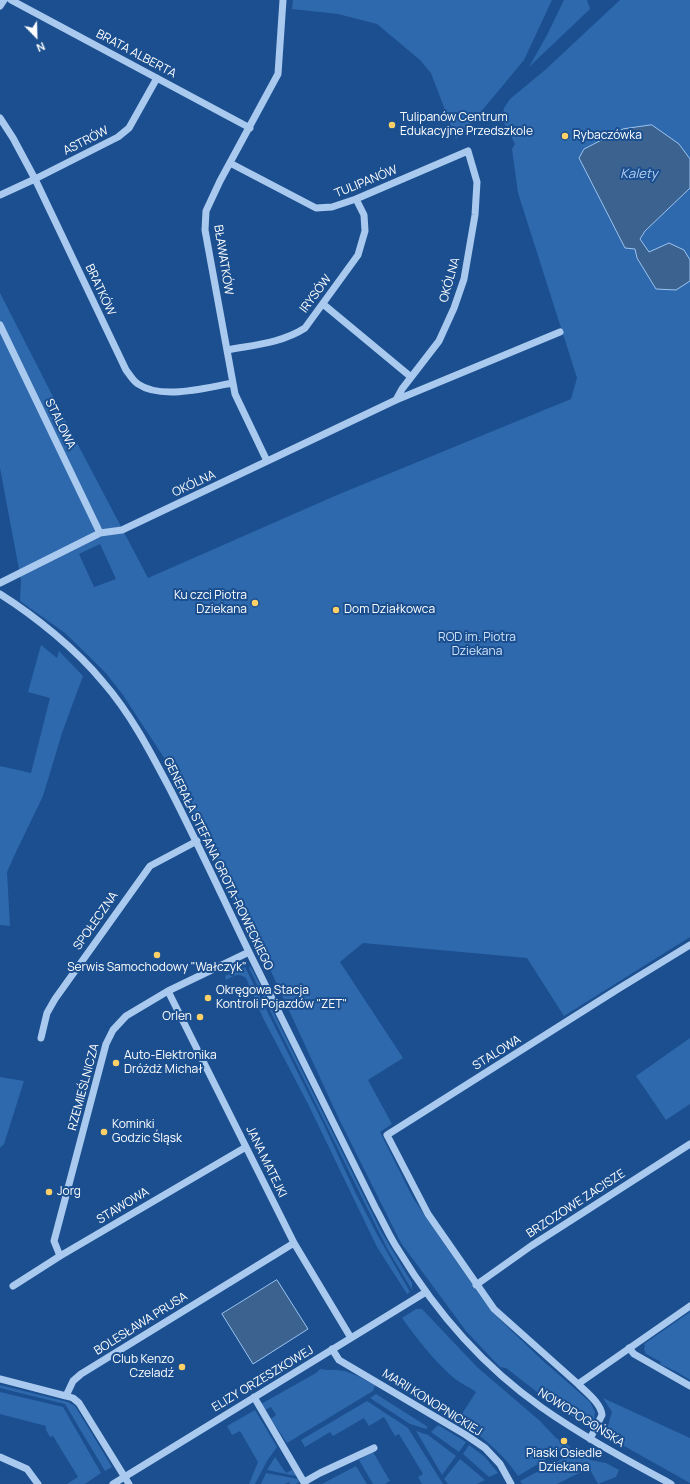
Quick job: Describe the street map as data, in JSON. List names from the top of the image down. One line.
{"streets":{"street":["BRATA ALBERTA","ASTRÓW","TULIPANÓW","BŁAWATKÓW","OKÓLNA","BRATKÓW","IRYSÓW","STALOWA","GENERAŁA STEFANA GROTA-ROWECKIEGO","SPOŁECZNA","RZEMIEŚLNICZA","JANA MATEJKI","BRZOZOWE ZACISZE","STAWOWA","BOLESŁAWA PRUSA","ELIZY ORZESZKOWEJ","MARII KONOPNICKIEJ","NOWOPOGOŃSKA"]},"crossings":[["BRATA ALBERTA","ASTRÓW"],["BRATA ALBERTA","BŁAWATKÓW"],["ASTRÓW","BRATKÓW"],["TULIPANÓW","BŁAWATKÓW"],["TULIPANÓW","OKÓLNA"],["TULIPANÓW","IRYSÓW"],["BŁAWATKÓW","OKÓLNA"],["BŁAWATKÓW","BRATKÓW"],["BŁAWATKÓW","IRYSÓW"],["OKÓLNA","STALOWA"],["STALOWA","BRZOZOWE ZACISZE"],["GENERAŁA STEFANA GROTA-ROWECKIEGO","SPOŁECZNA"],["GENERAŁA STEFANA GROTA-ROWECKIEGO","RZEMIEŚLNICZA"],["GENERAŁA STEFANA GROTA-ROWECKIEGO","ELIZY ORZESZKOWEJ"],["GENERAŁA STEFANA GROTA-ROWECKIEGO","NOWOPOGOŃSKA"],["RZEMIEŚLNICZA","JANA MATEJKI"],["RZEMIEŚLNICZA","STAWOWA"],["JANA MATEJKI","STAWOWA"],["JANA MATEJKI","BOLESŁAWA PRUSA"],["JANA MATEJKI","ELIZY ORZESZKOWEJ"],["ELIZY ORZESZKOWEJ","MARII KONOPNICKIEJ"]],"water":["Kalety"],"parks":["ROD im. Piotra Dziekana"],"places":["Tulipanów Centrum Edukacyjne Przedszkole","Rybaczówka","Ku czci Piotra Dziekana","Dom Działkowca","Serwis Samochodowy \"Wałczyk\"","Okręgowa Stacja Kontroli Pojazdów \"ZET\"","Orlen","Auto-Elektronika Dróżdż Michał","Kominki Godzic Śląsk","Jorg","Club Kenzo Czeladź","Piaski Osiedle Dziekana"],"north":"bottom right"}
